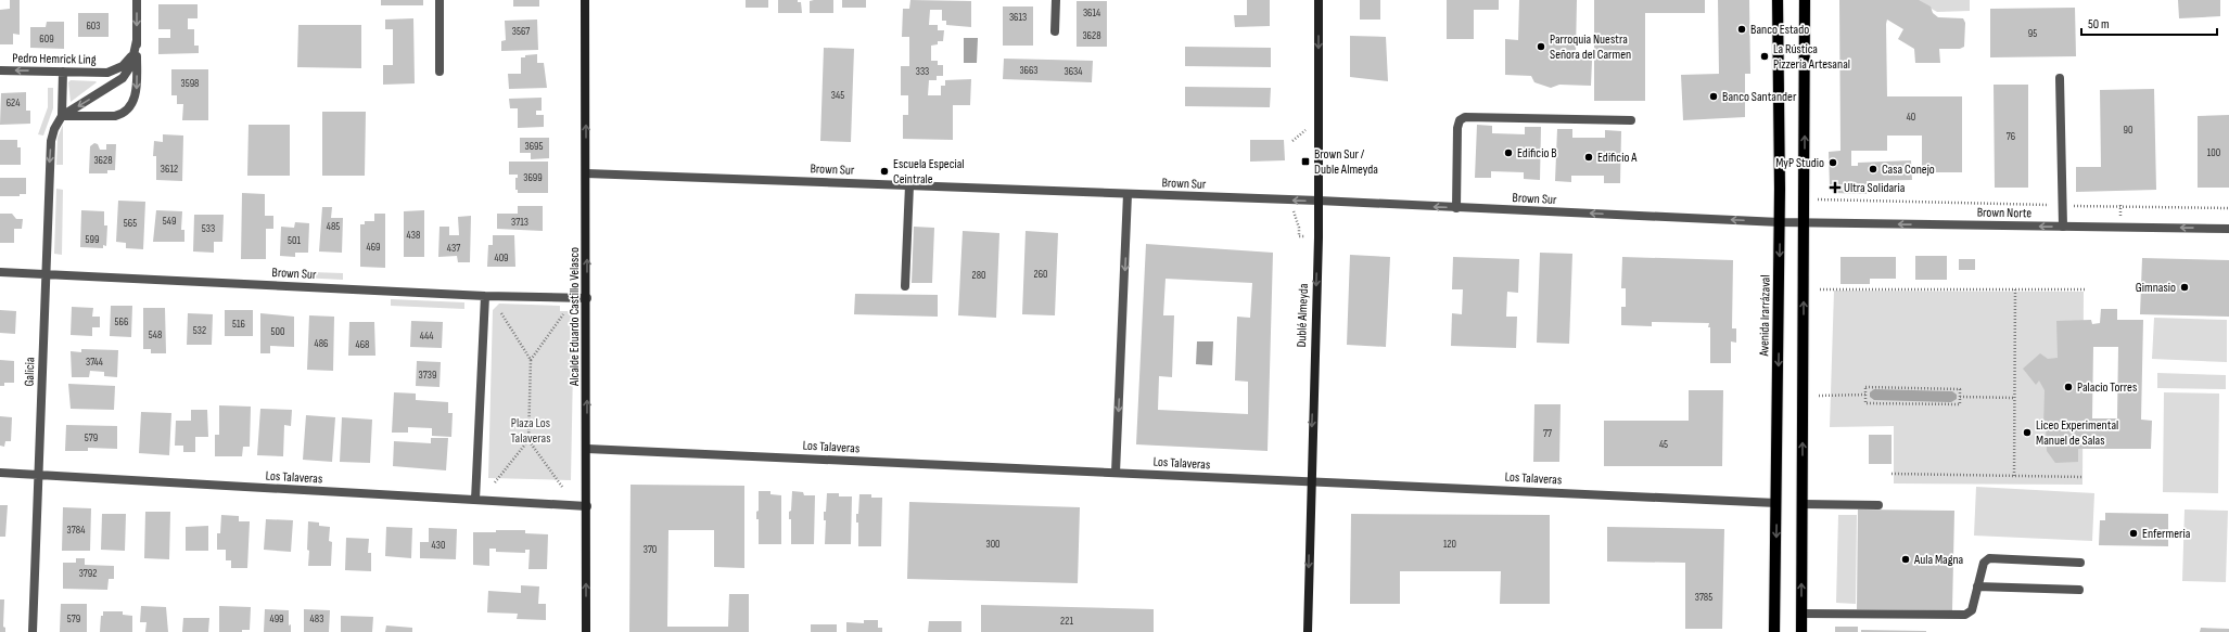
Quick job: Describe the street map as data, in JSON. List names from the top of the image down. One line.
{"streets":{"main road":["Dublé Almeyda","Avenida Irarrázaval","Alcalde Eduardo Castillo Velasco"],"street":["Pedro Hemrick Ling","Brown Sur","Brown Norte","Galicia","Los Talaveras"]},"crossings":[["Pedro Hemrick Ling","Galicia"],["Brown Sur","Brown Norte"],["Brown Sur","Dublé Almeyda"],["Brown Sur","Avenida Irarrázaval"],["Brown Sur","Alcalde Eduardo Castillo Velasco"],["Brown Sur","Galicia"],["Brown Norte","Avenida Irarrázaval"],["Dublé Almeyda","Los Talaveras"],["Avenida Irarrázaval","Los Talaveras"],["Alcalde Eduardo Castillo Velasco","Los Talaveras"],["Galicia","Los Talaveras"]],"one_way":["Pedro Hemrick Ling","Brown Sur","Brown Norte","Dublé Almeyda","Alcalde Eduardo Castillo Velasco"],"parks":["Plaza Los Talaveras"],"places":{"other":["Banco Estado","Parroquia Nuestra Señora del Carmen","La Rústica Pizzería Artesanal","Banco Santander","Edificio B","Edificio A","MyP Studio","Casa Conejo","Escuela Especial Ceintrale","Gimnasio","Palacio Torres","Liceo Experimental Manuel de Salas","Enfermeria","Aula Magna"],"transit":["Brown Sur / Duble Almeyda"],"health":["Ultra Solidaria"]},"house_numbers":["3614","3613","603","3567","95","3628","609","3663","333","3634","3598","345","624","40","90","76","3695","100","3628","3612","3699","549","3713","565","485","533","438","599","501","469","437","409","260","280","566","516","532","500","548","444","486","468","3744","3739","77","579","45","3784","300","120","430","370","3792","3785","579","499","483","221"],"scale_bar":"50 m"}
